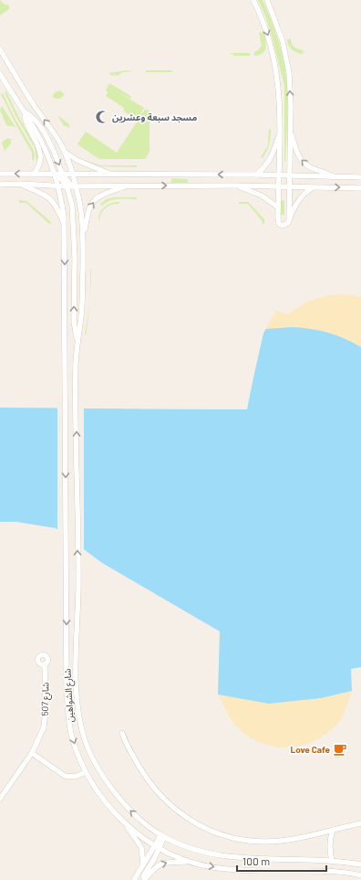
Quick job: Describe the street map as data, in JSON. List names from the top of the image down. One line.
{"streets":{"street":["شارع الشواهين","شارع 507"]},"places":{"mosque":["مسجد سبعة وعشرين"],"cafe":["Love Cafe"]},"scale_bar":"100 m"}
